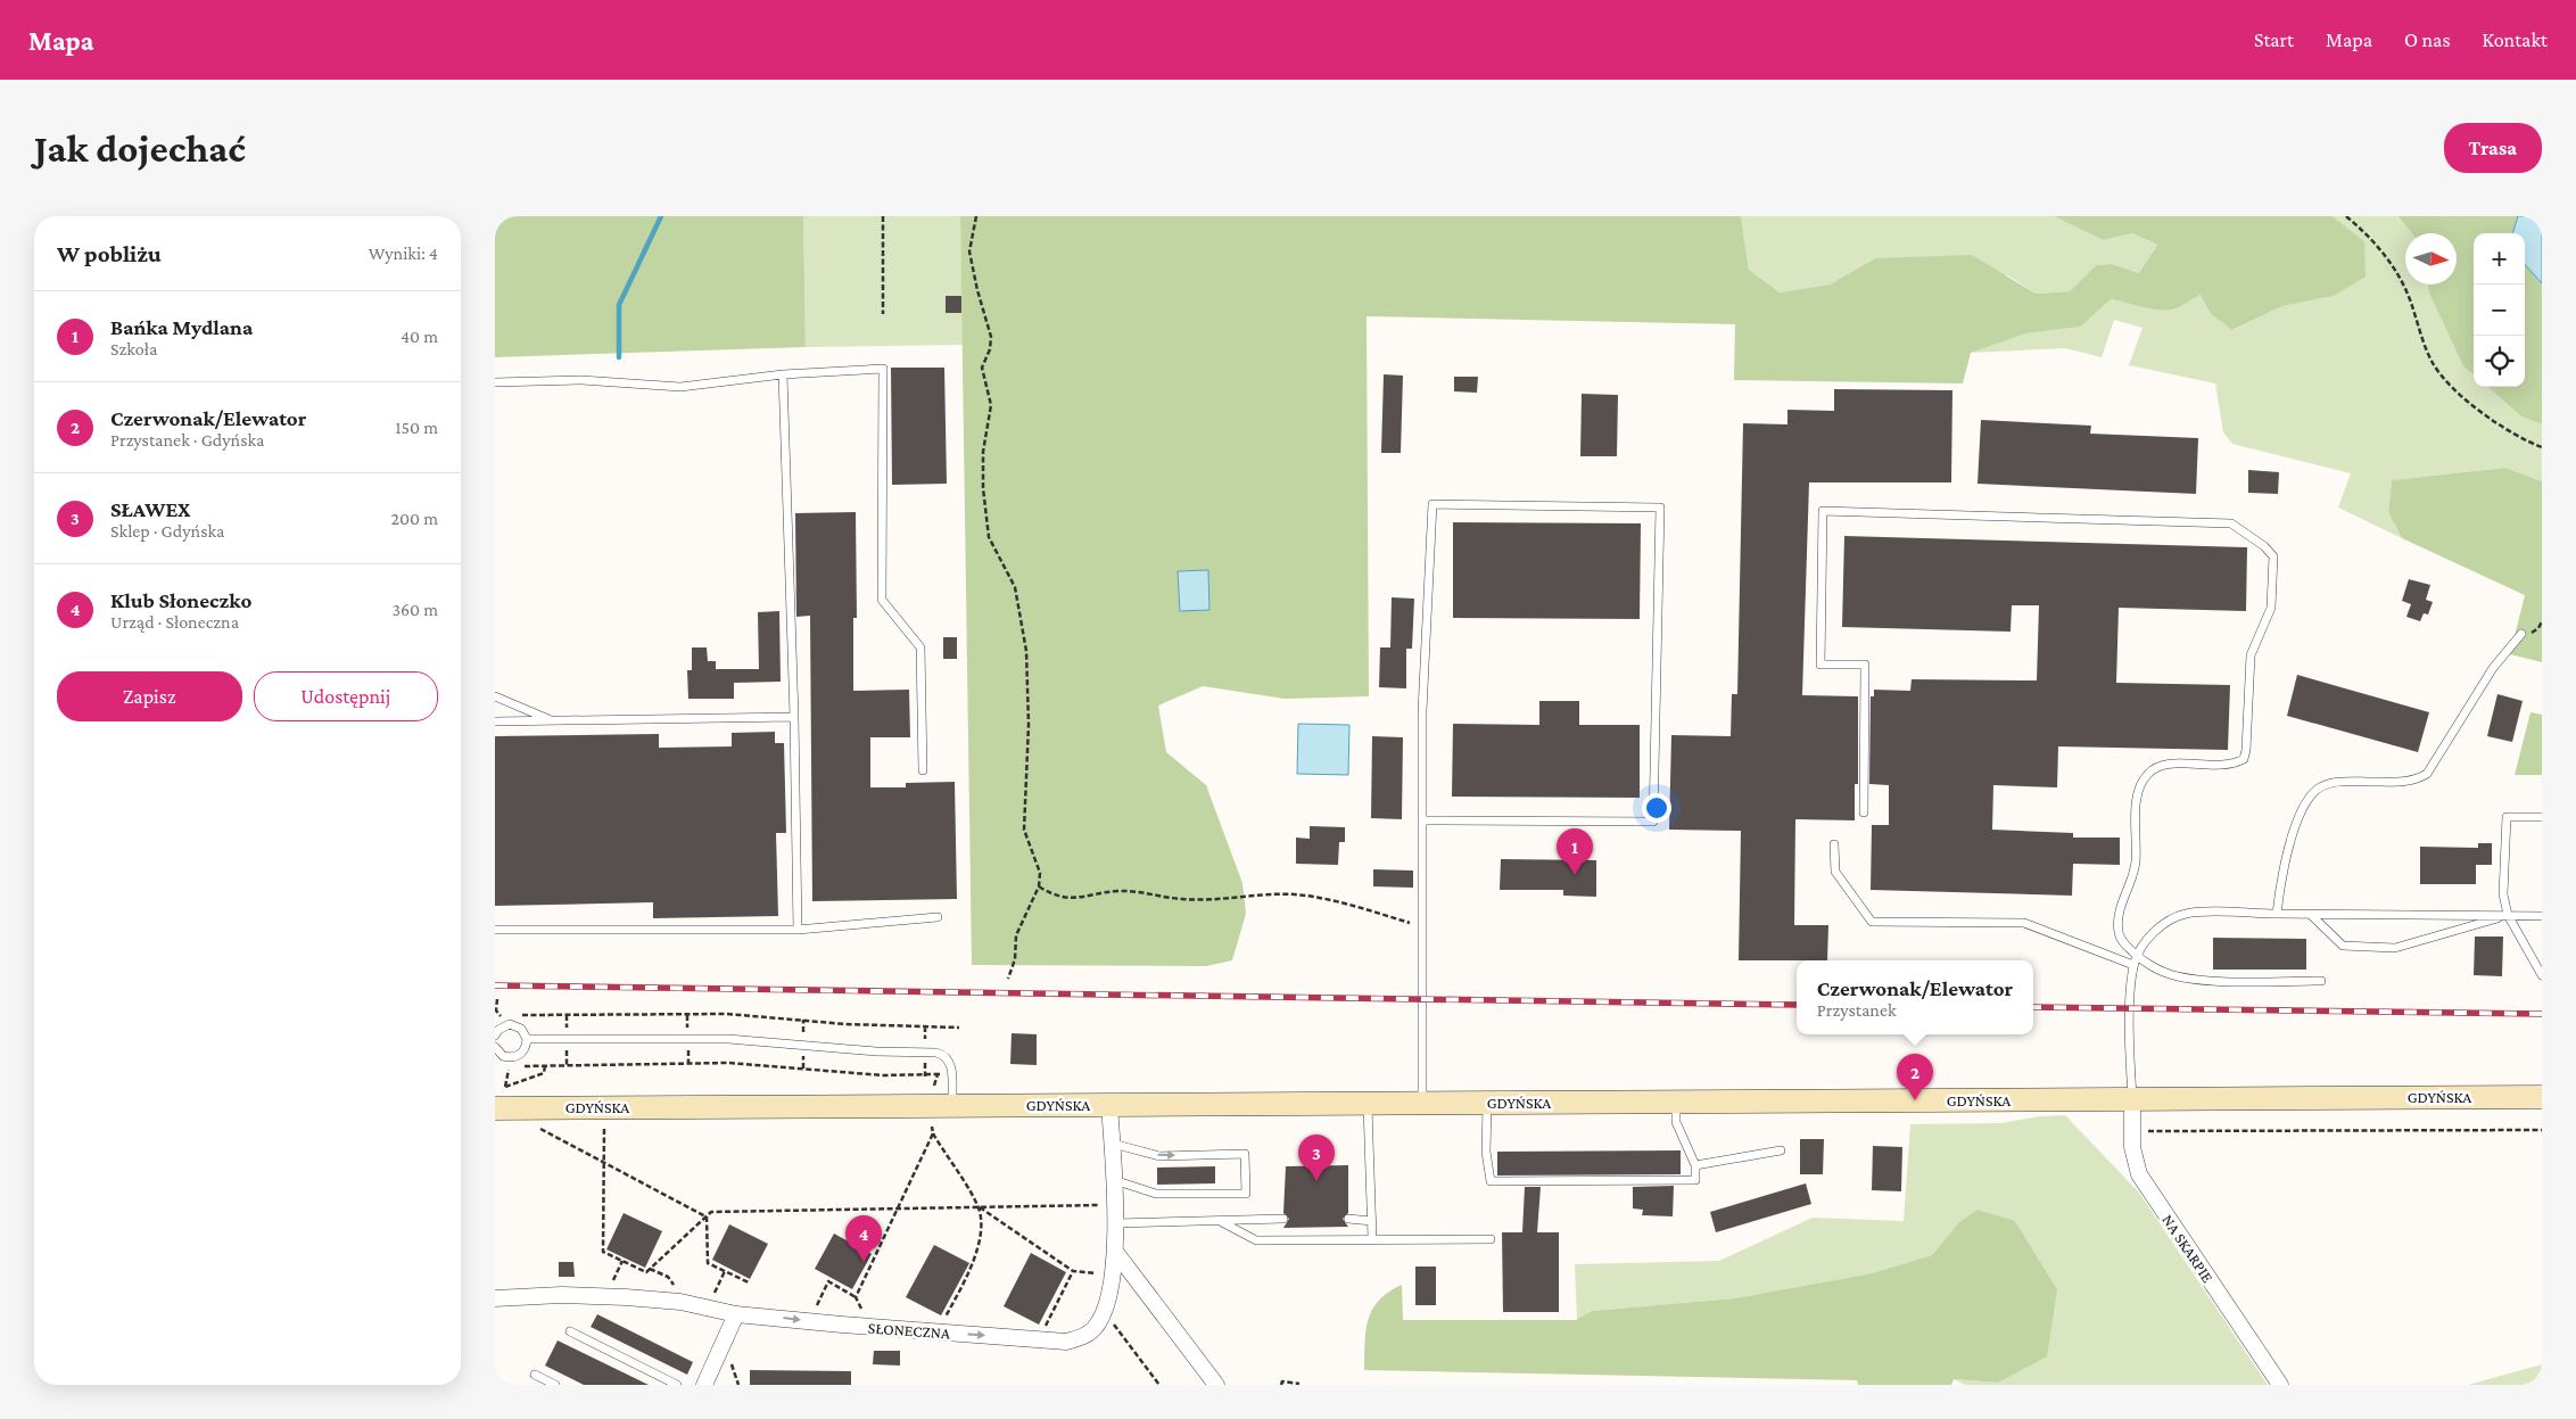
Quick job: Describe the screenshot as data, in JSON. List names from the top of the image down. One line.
{"streets":{"main road":["GDYŃSKA"],"street":["NA SKARPIE","SŁONECZNA"]},"crossings":[["GDYŃSKA","NA SKARPIE"],["GDYŃSKA","SŁONECZNA"]],"one_way":["SŁONECZNA"],"north":"right","page":{"header":"Mapa","nav":["Start","Mapa","O nas","Kontakt"],"buttons":["Trasa",["Zapisz","Udostępnij"]],"title":"Jak dojechać","heading":["W pobliżu","Wyniki: 4"],"map_buttons":["+","−"],"list":[{"mark":"1","name":"Bańka Mydlana","note":"Szkoła","value":"40 m"},{"mark":"2","name":"Czerwonak/Elewator","note":"Przystanek · Gdyńska","value":"150 m"},{"mark":"3","name":"SŁAWEX","note":"Sklep · Gdyńska","value":"200 m"},{"mark":"4","name":"Klub Słoneczko","note":"Urząd · Słoneczna","value":"360 m"}],"pins":["1","2","3","4"],"popup":["Czerwonak/Elewator","Przystanek"]}}
